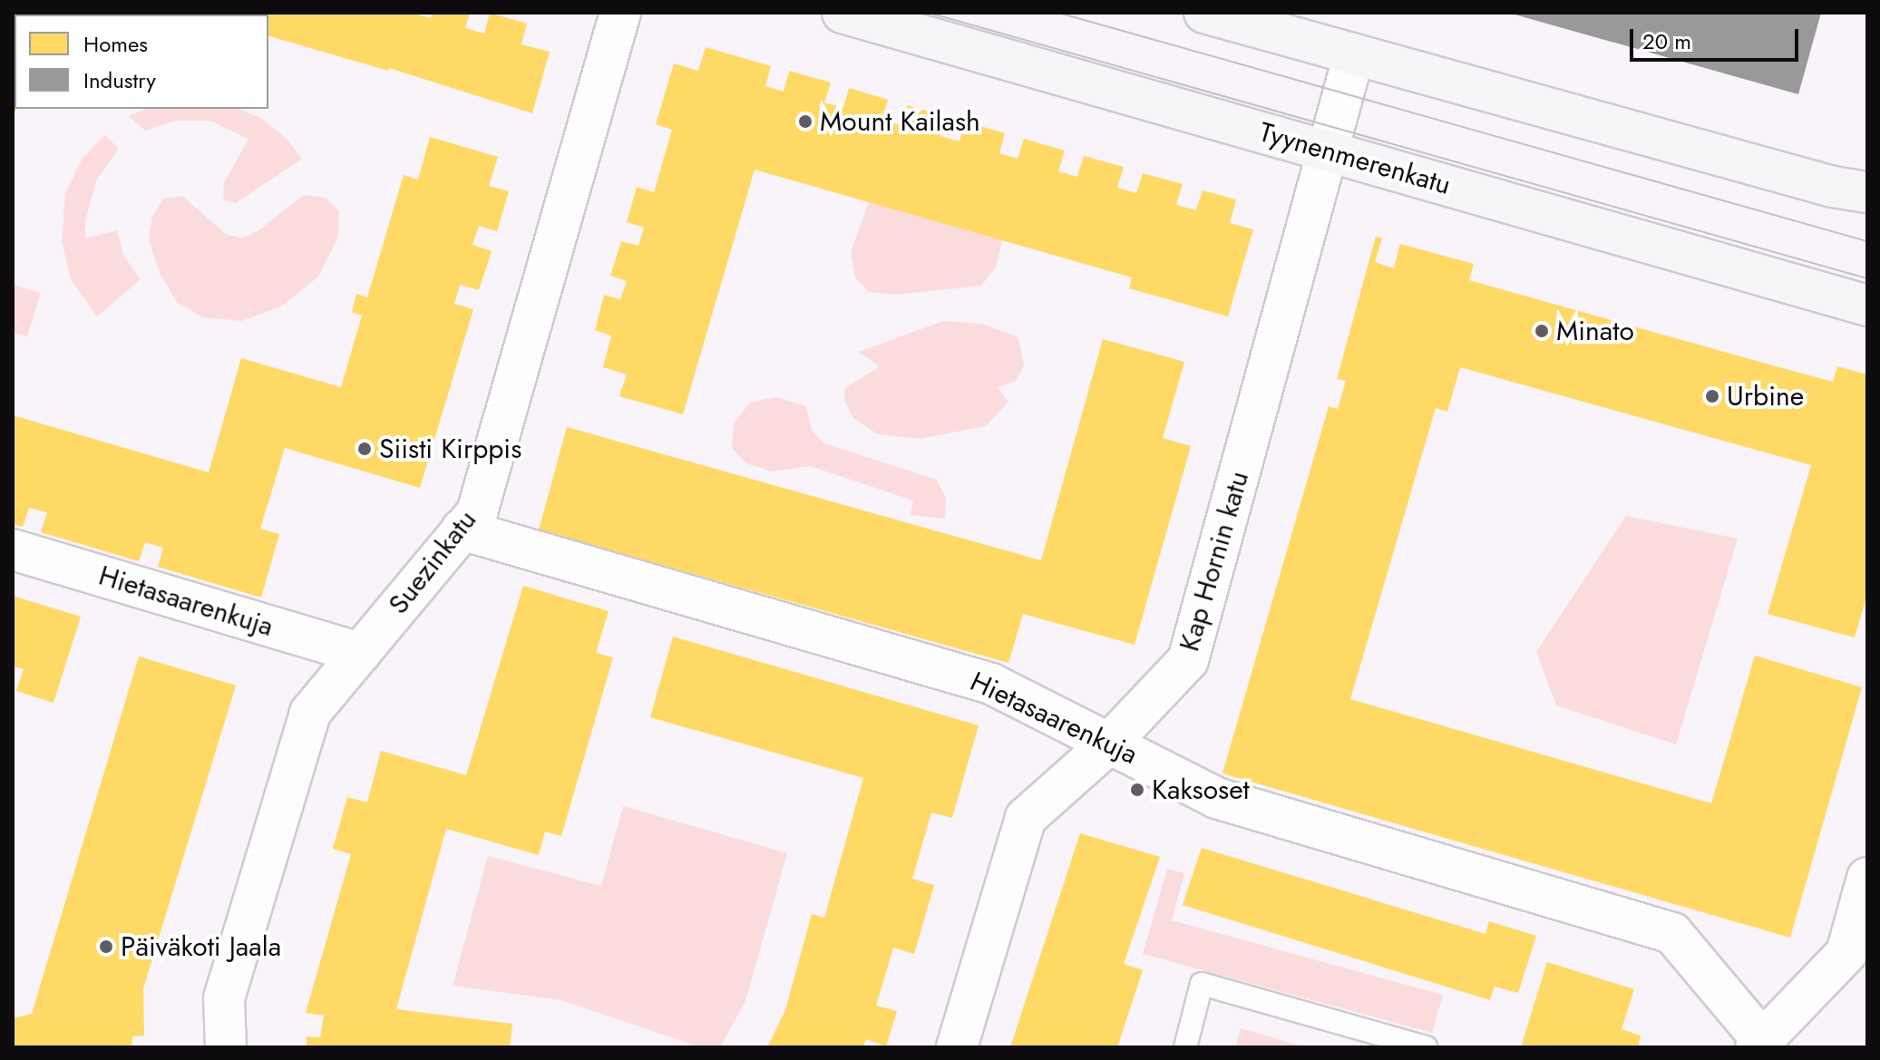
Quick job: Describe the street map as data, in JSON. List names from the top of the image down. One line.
{"streets":{"main road":["Tyynenmerenkatu"],"street":["Kap Hornin katu","Suezinkatu","Hietasaarenkuja"]},"crossings":[["Tyynenmerenkatu","Kap Hornin katu"],["Kap Hornin katu","Hietasaarenkuja"],["Suezinkatu","Hietasaarenkuja"]],"places":["Mount Kailash","Minato","Urbine","Siisti Kirppis","Kaksoset","Päiväkoti Jaala"],"legend":["Homes","Industry"],"scale_bar":"20 m"}
